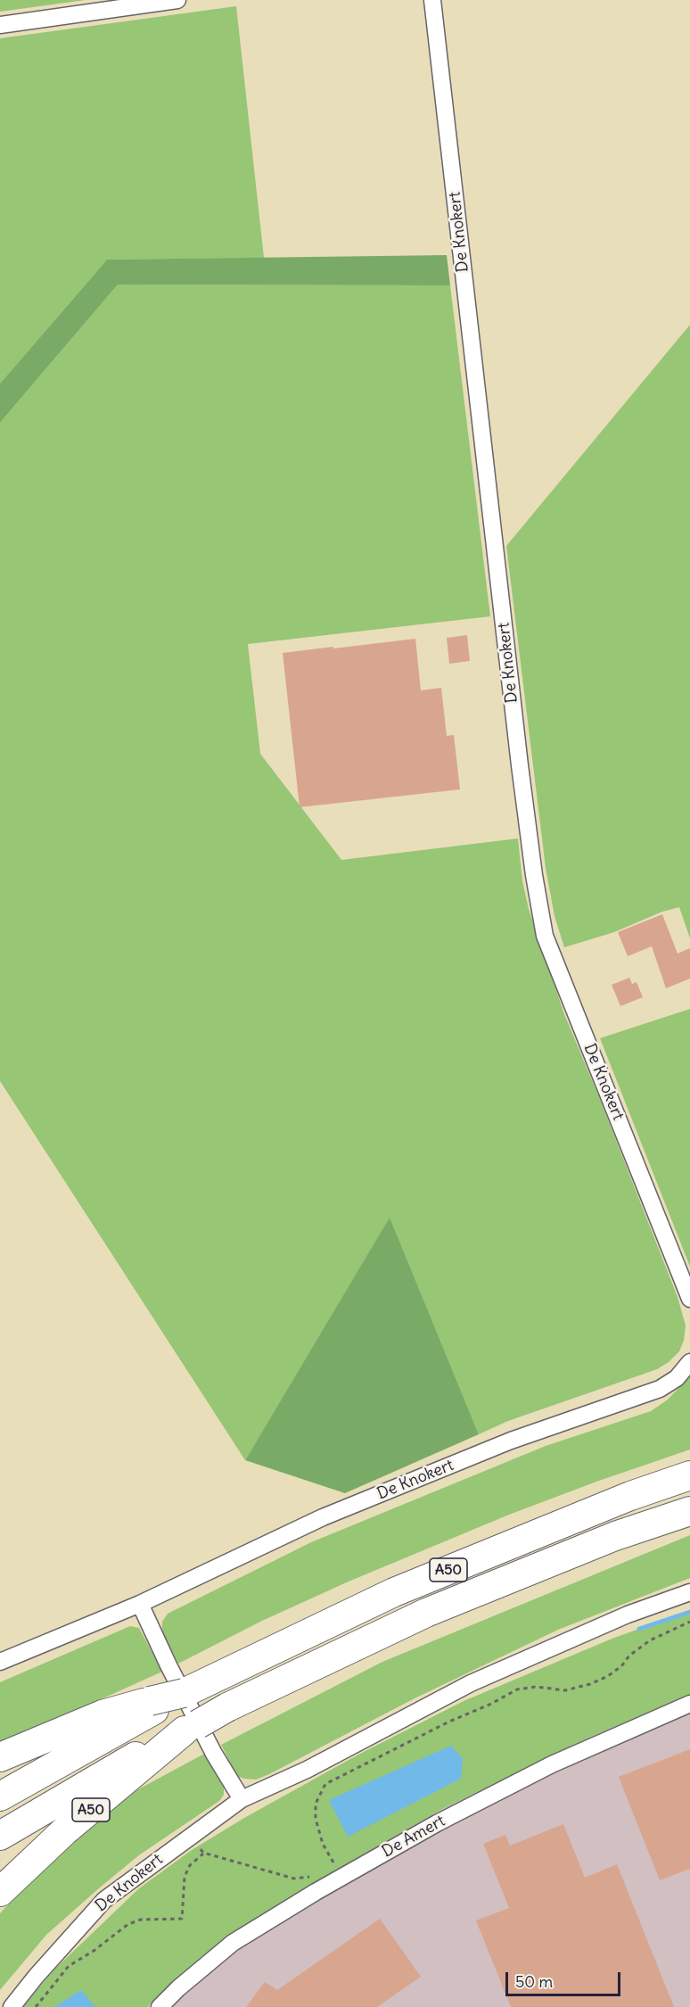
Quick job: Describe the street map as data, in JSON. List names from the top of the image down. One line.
{"streets":{"highway":["A50"],"street":["De Knokert","De Amert"]},"scale_bar":"50 m"}
